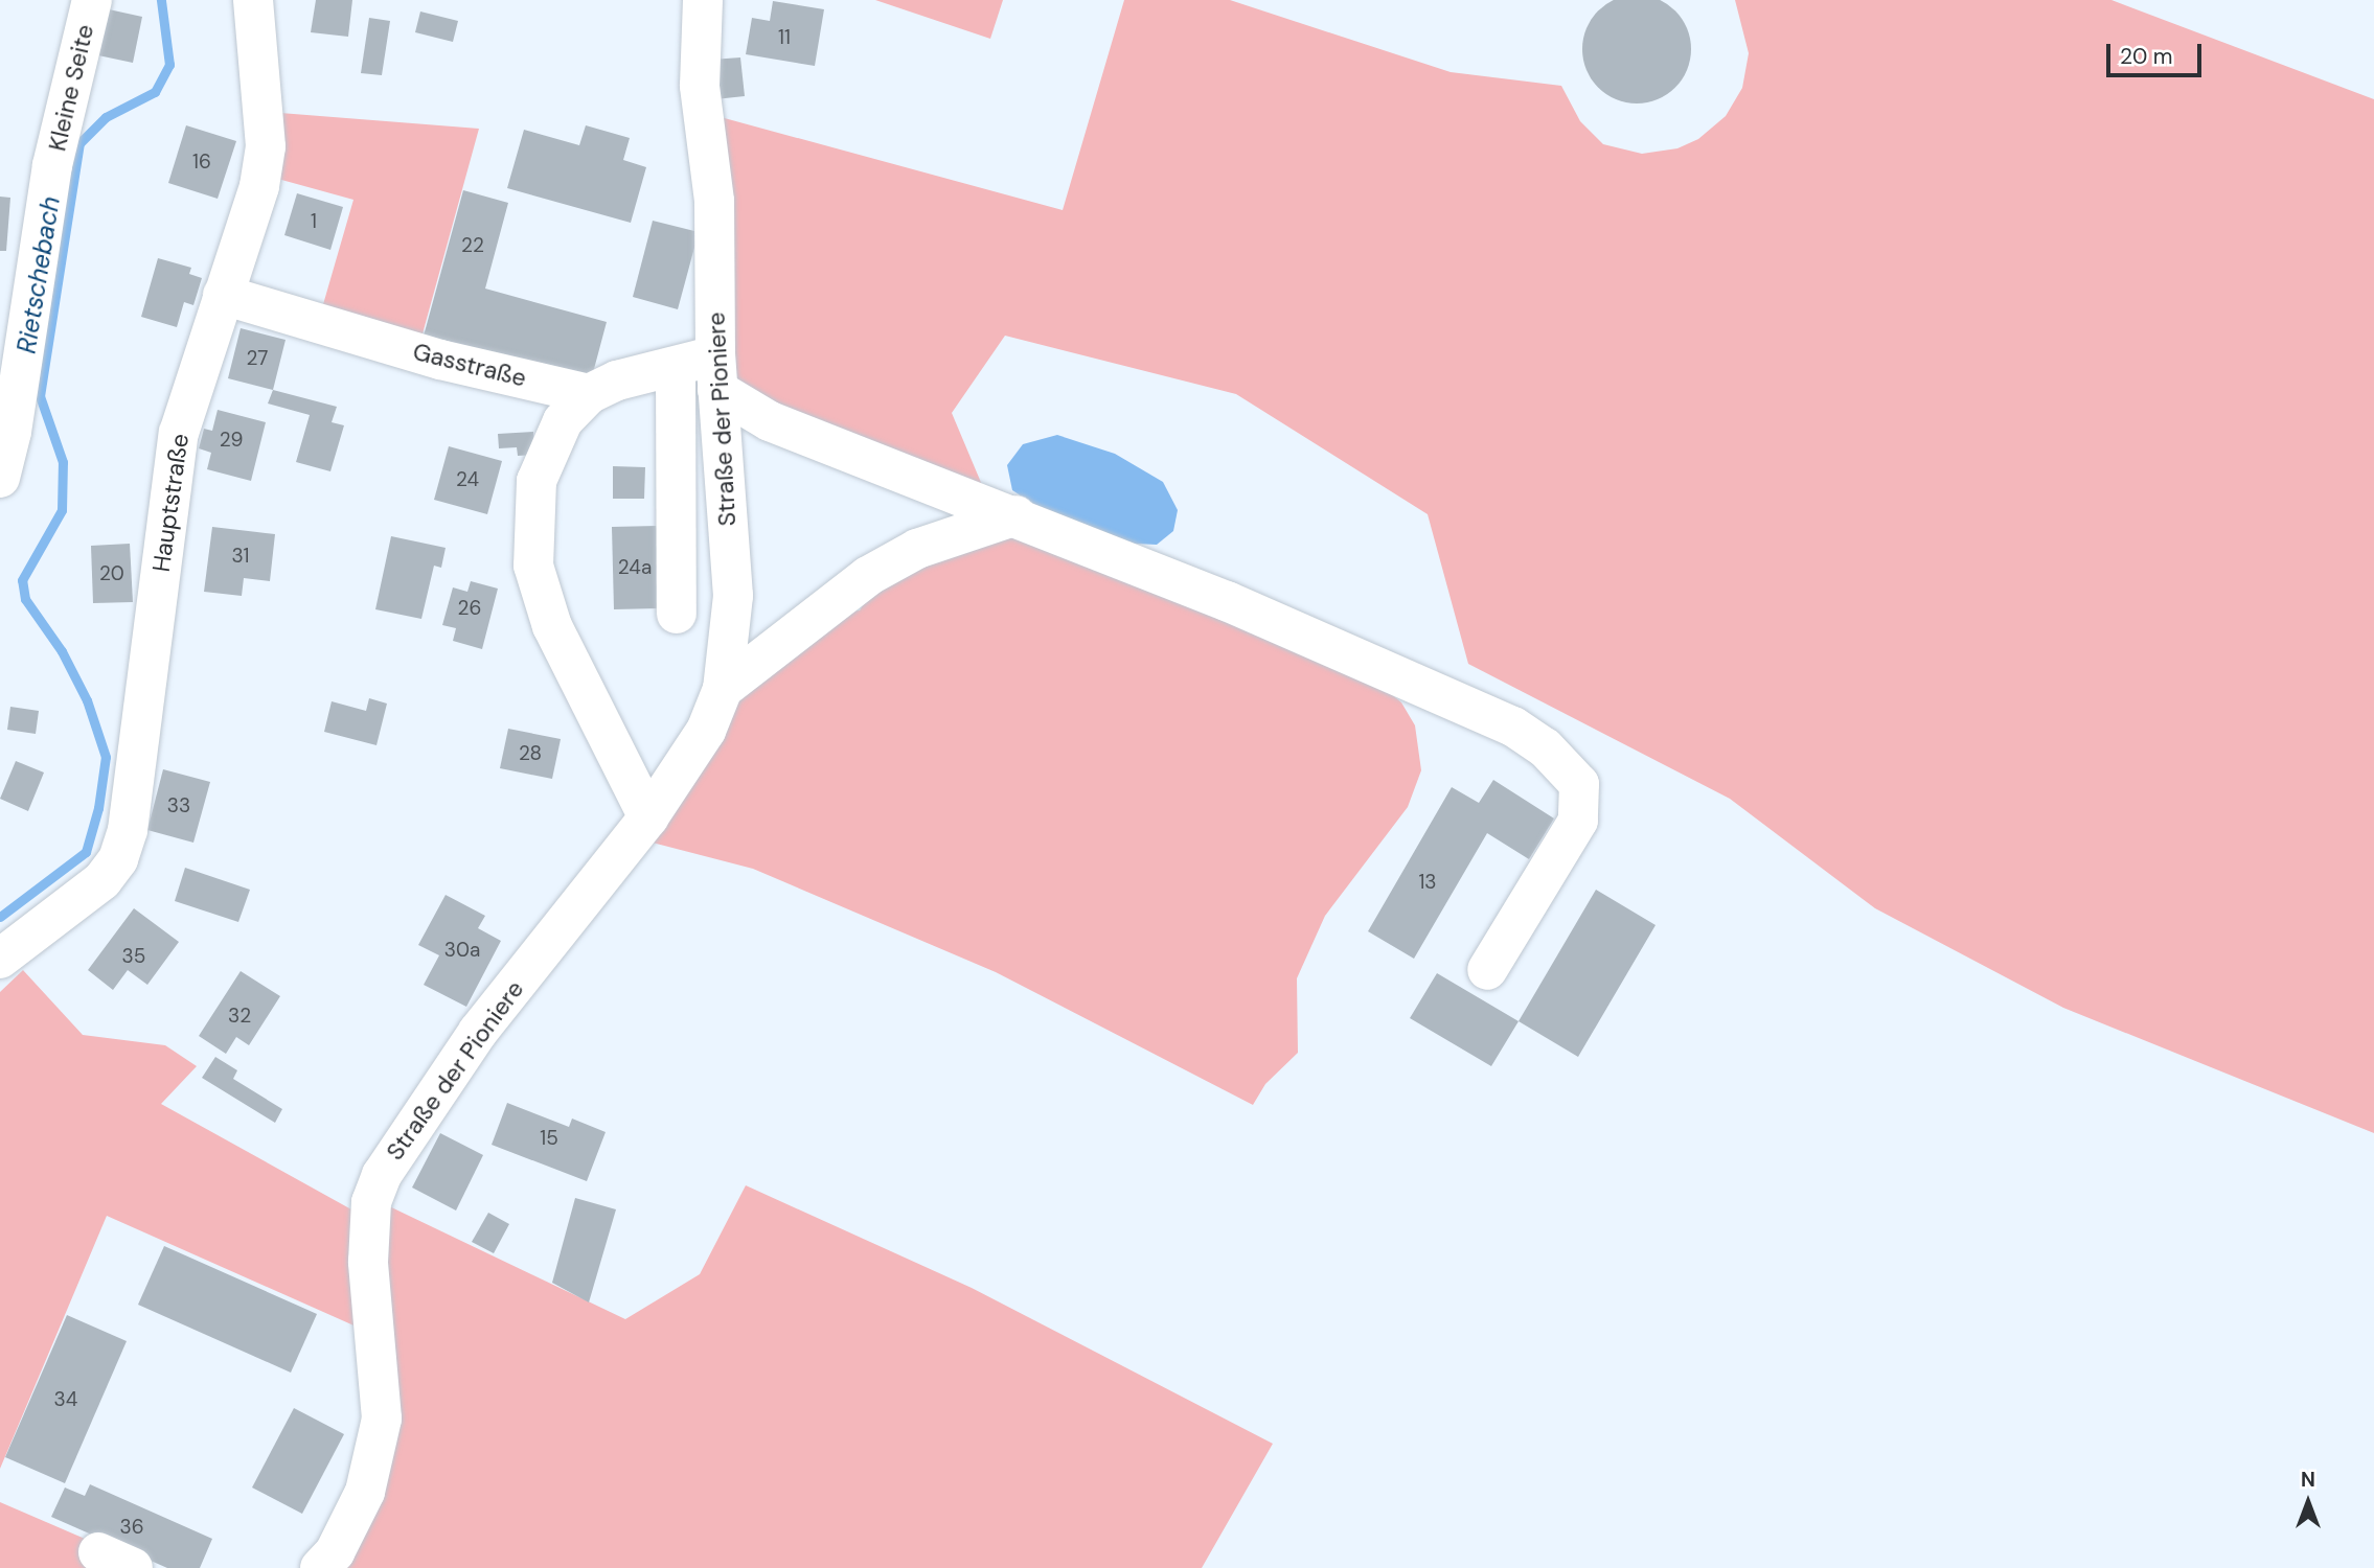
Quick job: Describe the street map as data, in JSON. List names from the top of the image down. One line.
{"streets":{"street":["Kleine Seite","Gasstraße","Straße der Pioniere","Hauptstraße"]},"crossings":[["Gasstraße","Hauptstraße"]],"water":["Rietschebach"],"house_numbers":["11","16","1","22","27","29","24","31","24a","20","26","28","33","13","30a","35","32","15","34","36"],"scale_bar":"20 m","north":"top"}
